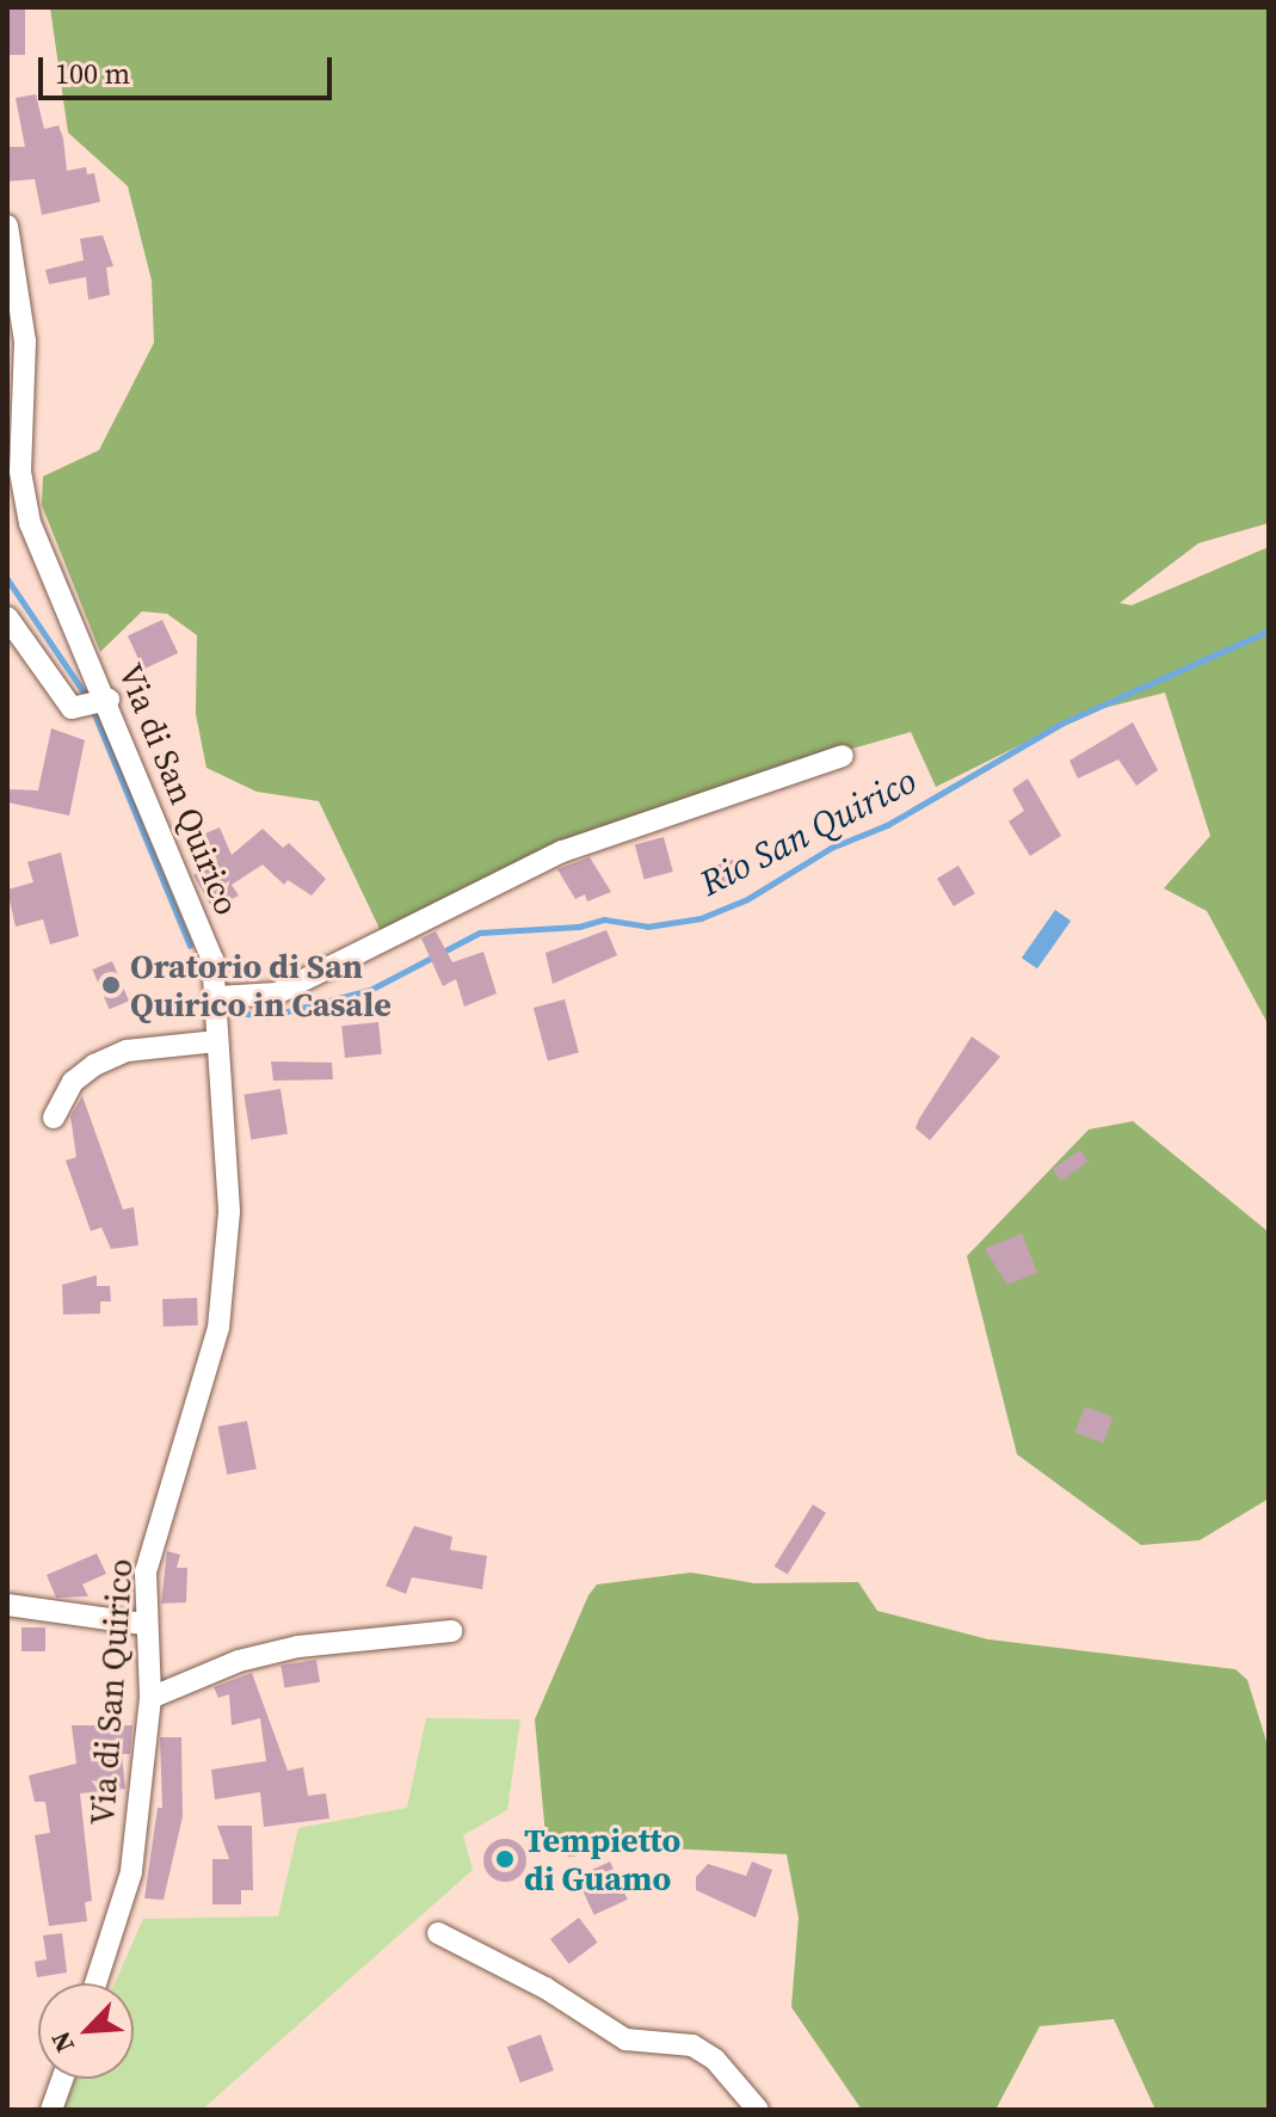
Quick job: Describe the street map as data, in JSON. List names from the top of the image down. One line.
{"streets":{"street":["Via di San Quirico"]},"water":["Rio San Quirico"],"places":["Oratorio di San Quirico in Casale","Tempietto di Guamo"],"scale_bar":"100 m","north":"bottom left"}
